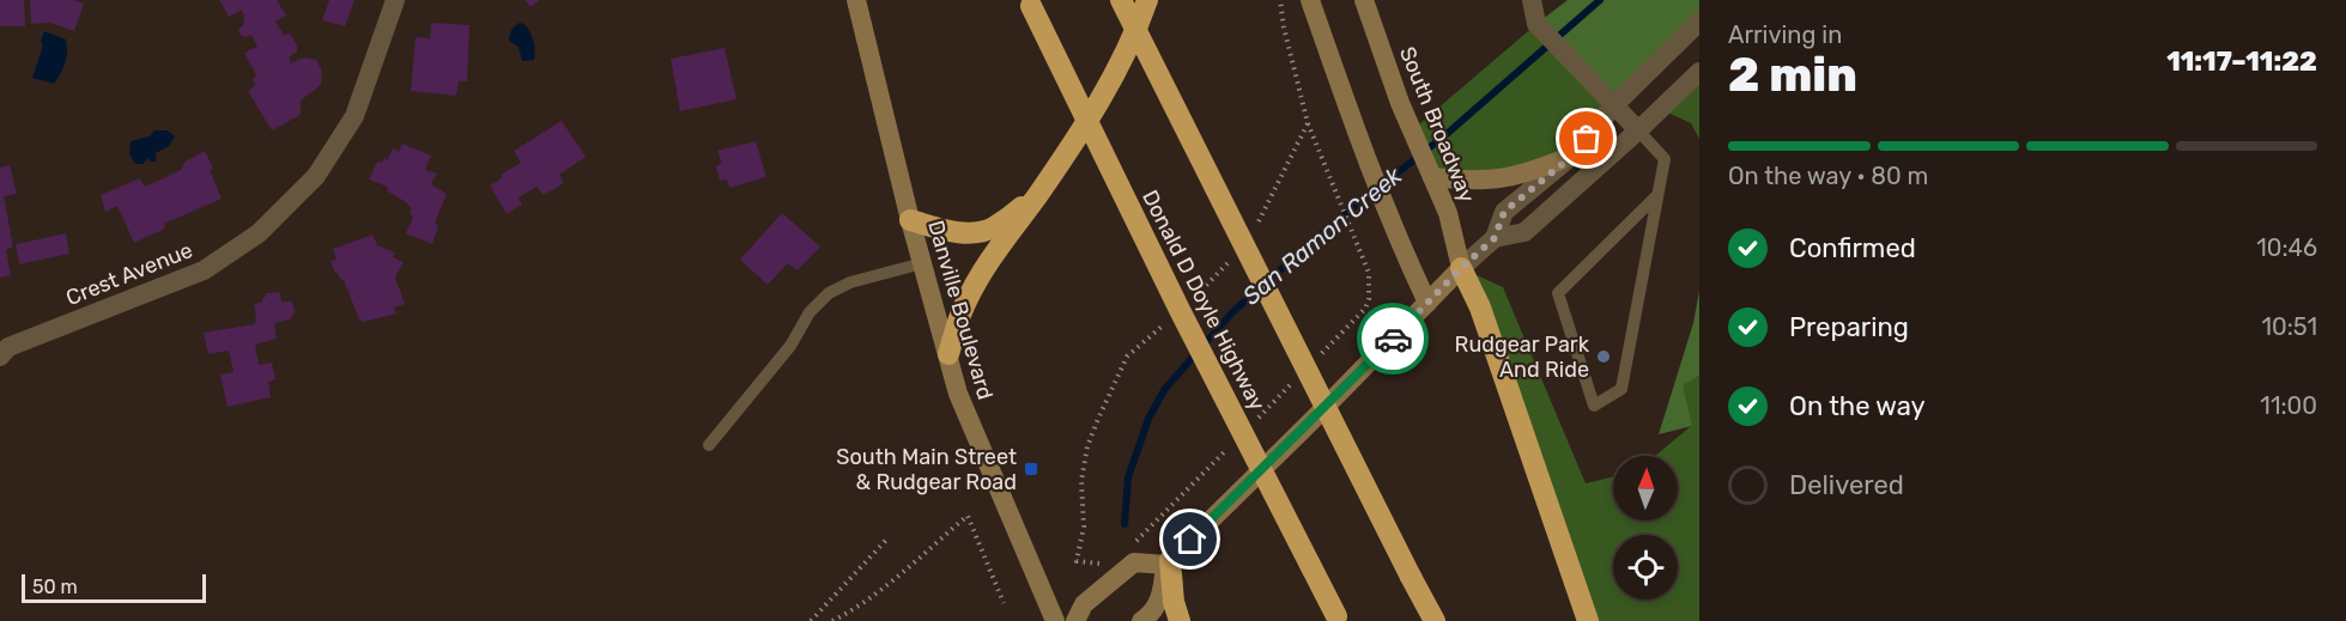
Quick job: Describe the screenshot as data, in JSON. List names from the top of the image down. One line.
{"streets":{"highway":["Donald D Doyle Highway"],"main road":["South Broadway","Danville Boulevard"],"street":["Crest Avenue"]},"water":["San Ramon Creek"],"places":{"other":["Rudgear Park And Ride"],"transit":["South Main Street & Rudgear Road"]},"scale_bar":"50 m","north":"top","page":{"heading":["2 min","Arriving in","11:17–11:22"],"bar":"On the way · 80 m","list":[["Confirmed","10:46"],["Preparing","10:51"],["On the way","11:00"],"Delivered"],"scale":"50 m"}}
